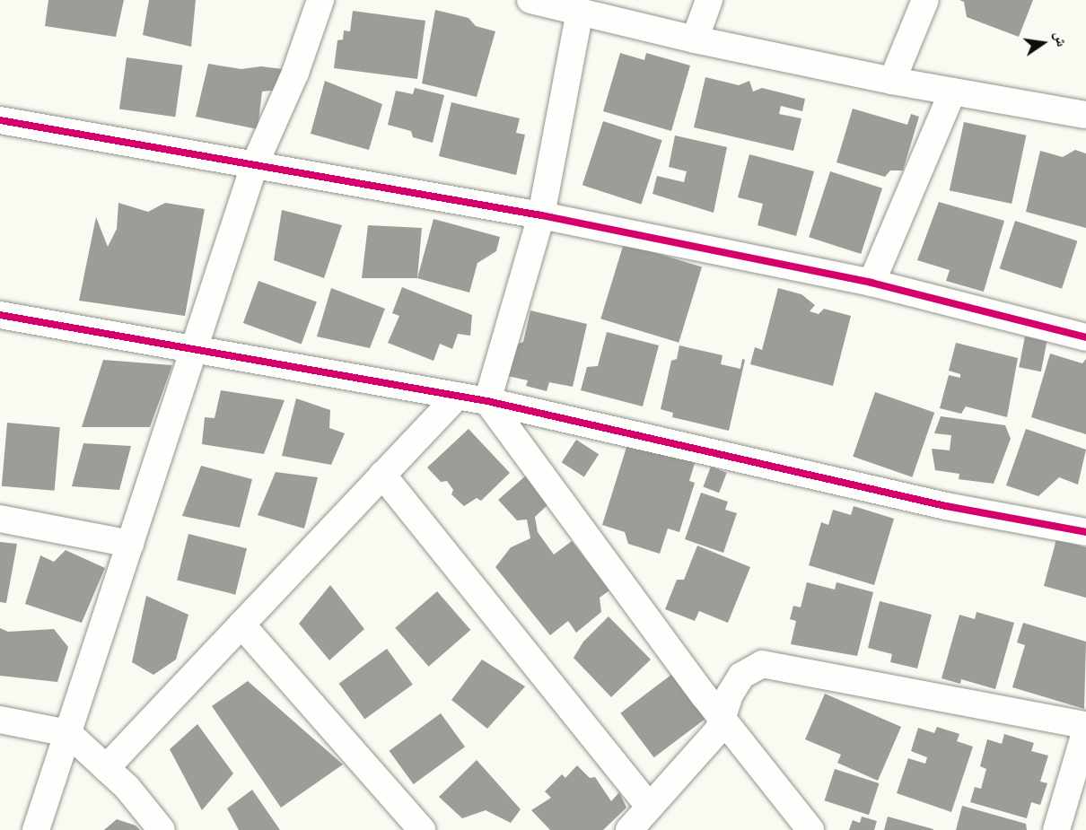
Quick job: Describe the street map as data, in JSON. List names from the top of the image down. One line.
{"north":"right"}
